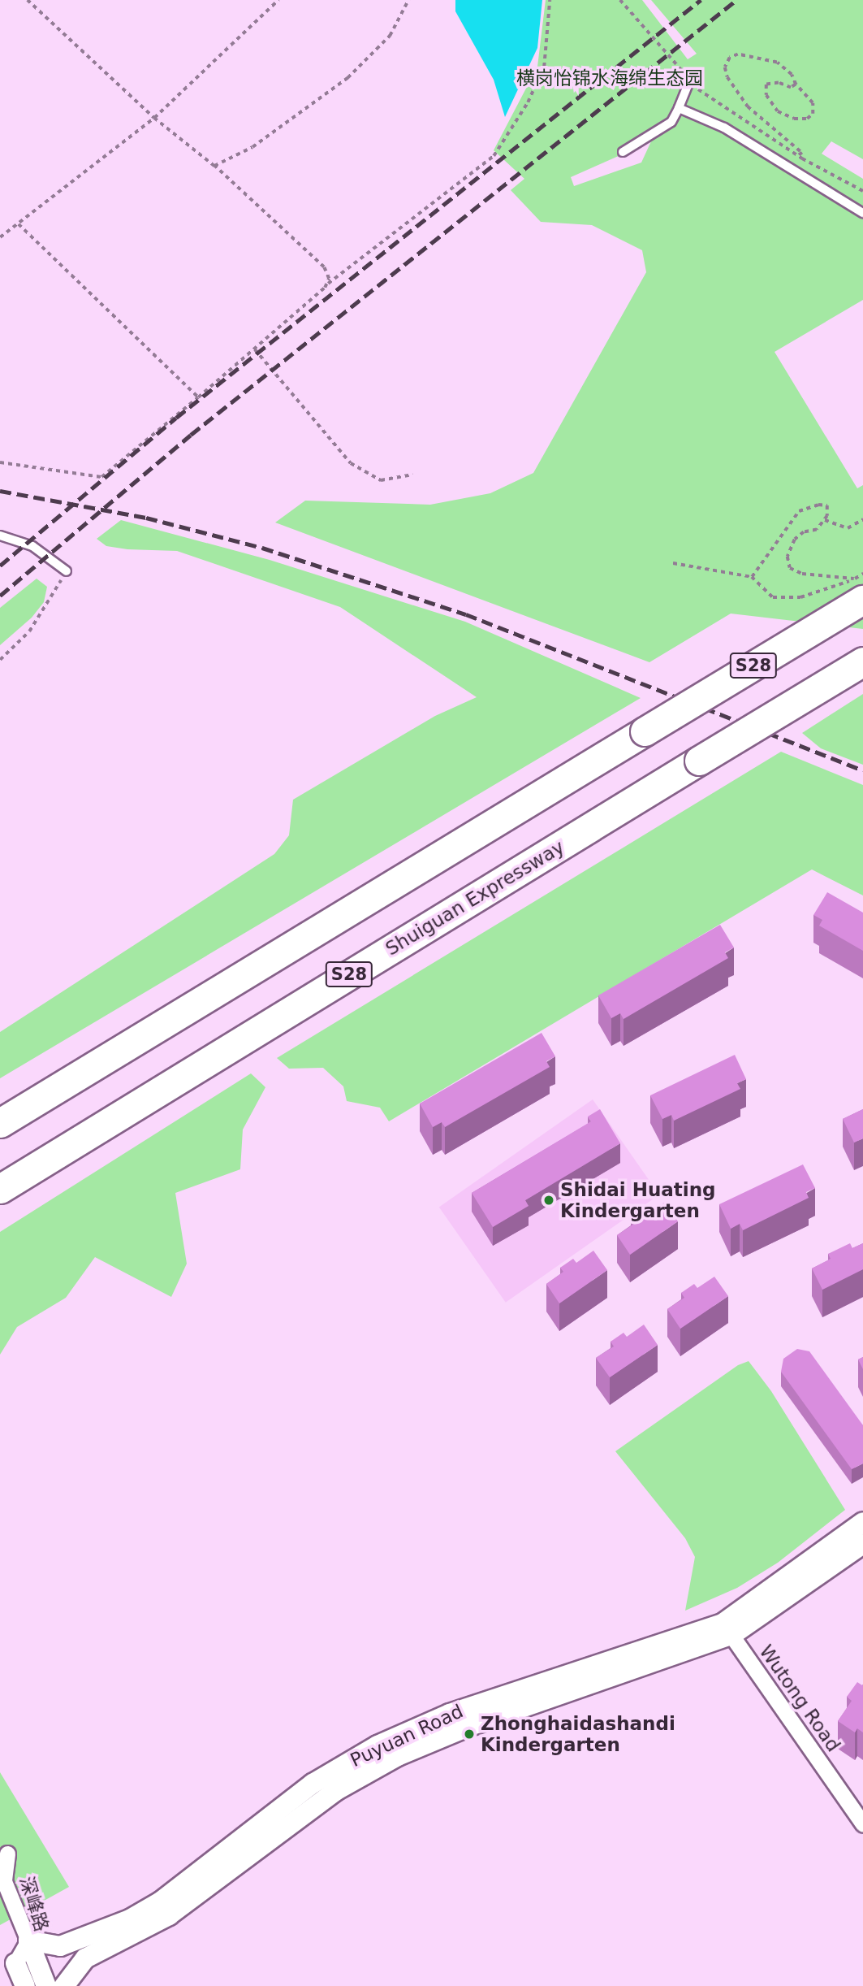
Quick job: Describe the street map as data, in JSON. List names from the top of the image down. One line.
{"streets":{"highway":["S28","Shuiguan Expressway"],"street":["Wutong Road","Puyuan Road","深峰路"]},"crossings":[["Wutong Road","Puyuan Road"],["Puyuan Road","深峰路"]],"parks":["横岗怡锦水海绵生态园"],"places":["Shidai Huating Kindergarten","Zhonghaidashandi Kindergarten"]}
